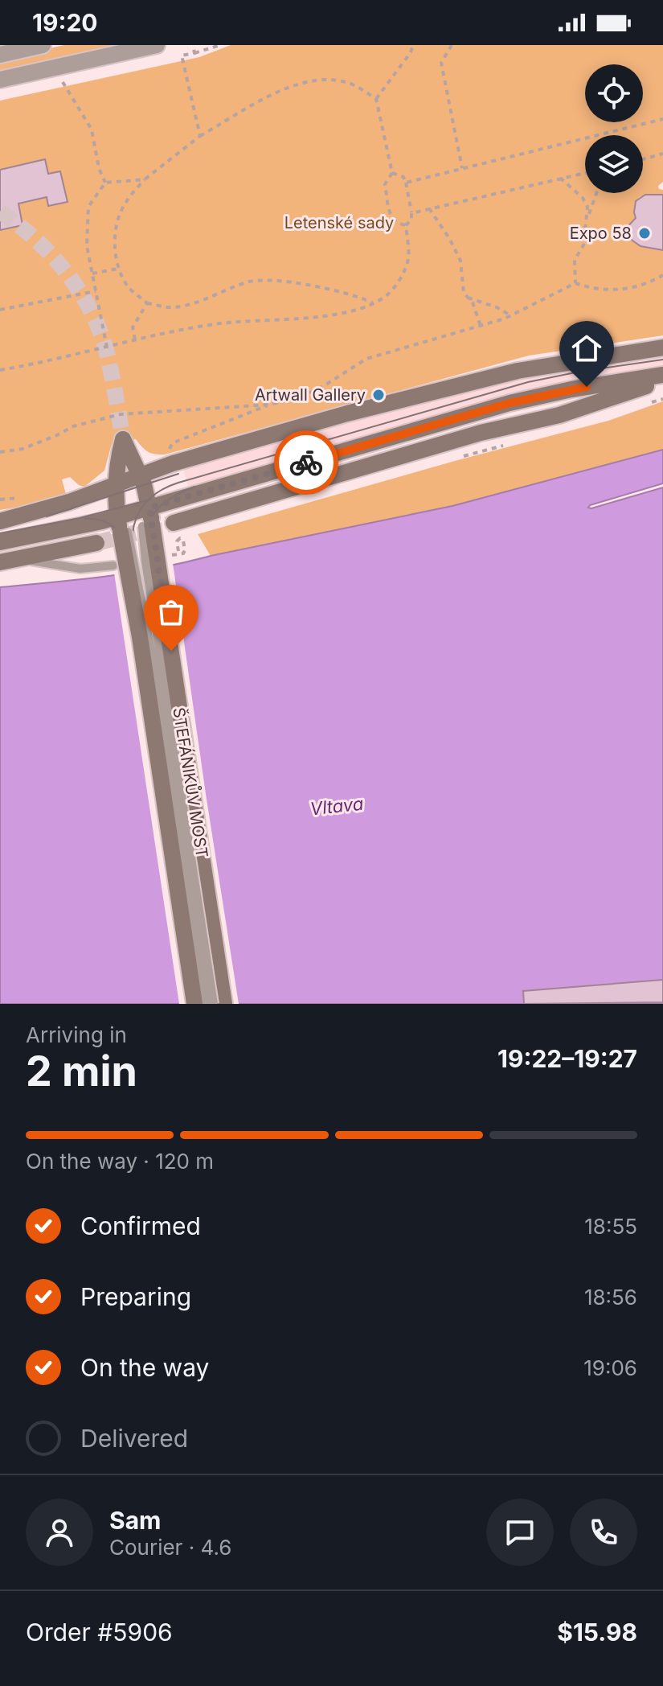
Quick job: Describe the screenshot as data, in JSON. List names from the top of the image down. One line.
{"streets":{"main road":["ŠTEFÁNIKŮV MOST"]},"water":["Vltava"],"parks":["Letenské sady"],"places":["Expo 58","Artwall Gallery"],"page":{"status":"19:20","heading":["2 min","Arriving in","19:22–19:27"],"panel":["Sam","Courier · 4.6","Order #5906","$15.98"],"bar":"On the way · 120 m","list":[["Confirmed","18:55"],["Preparing","18:56"],["On the way","19:06"],"Delivered"]}}
